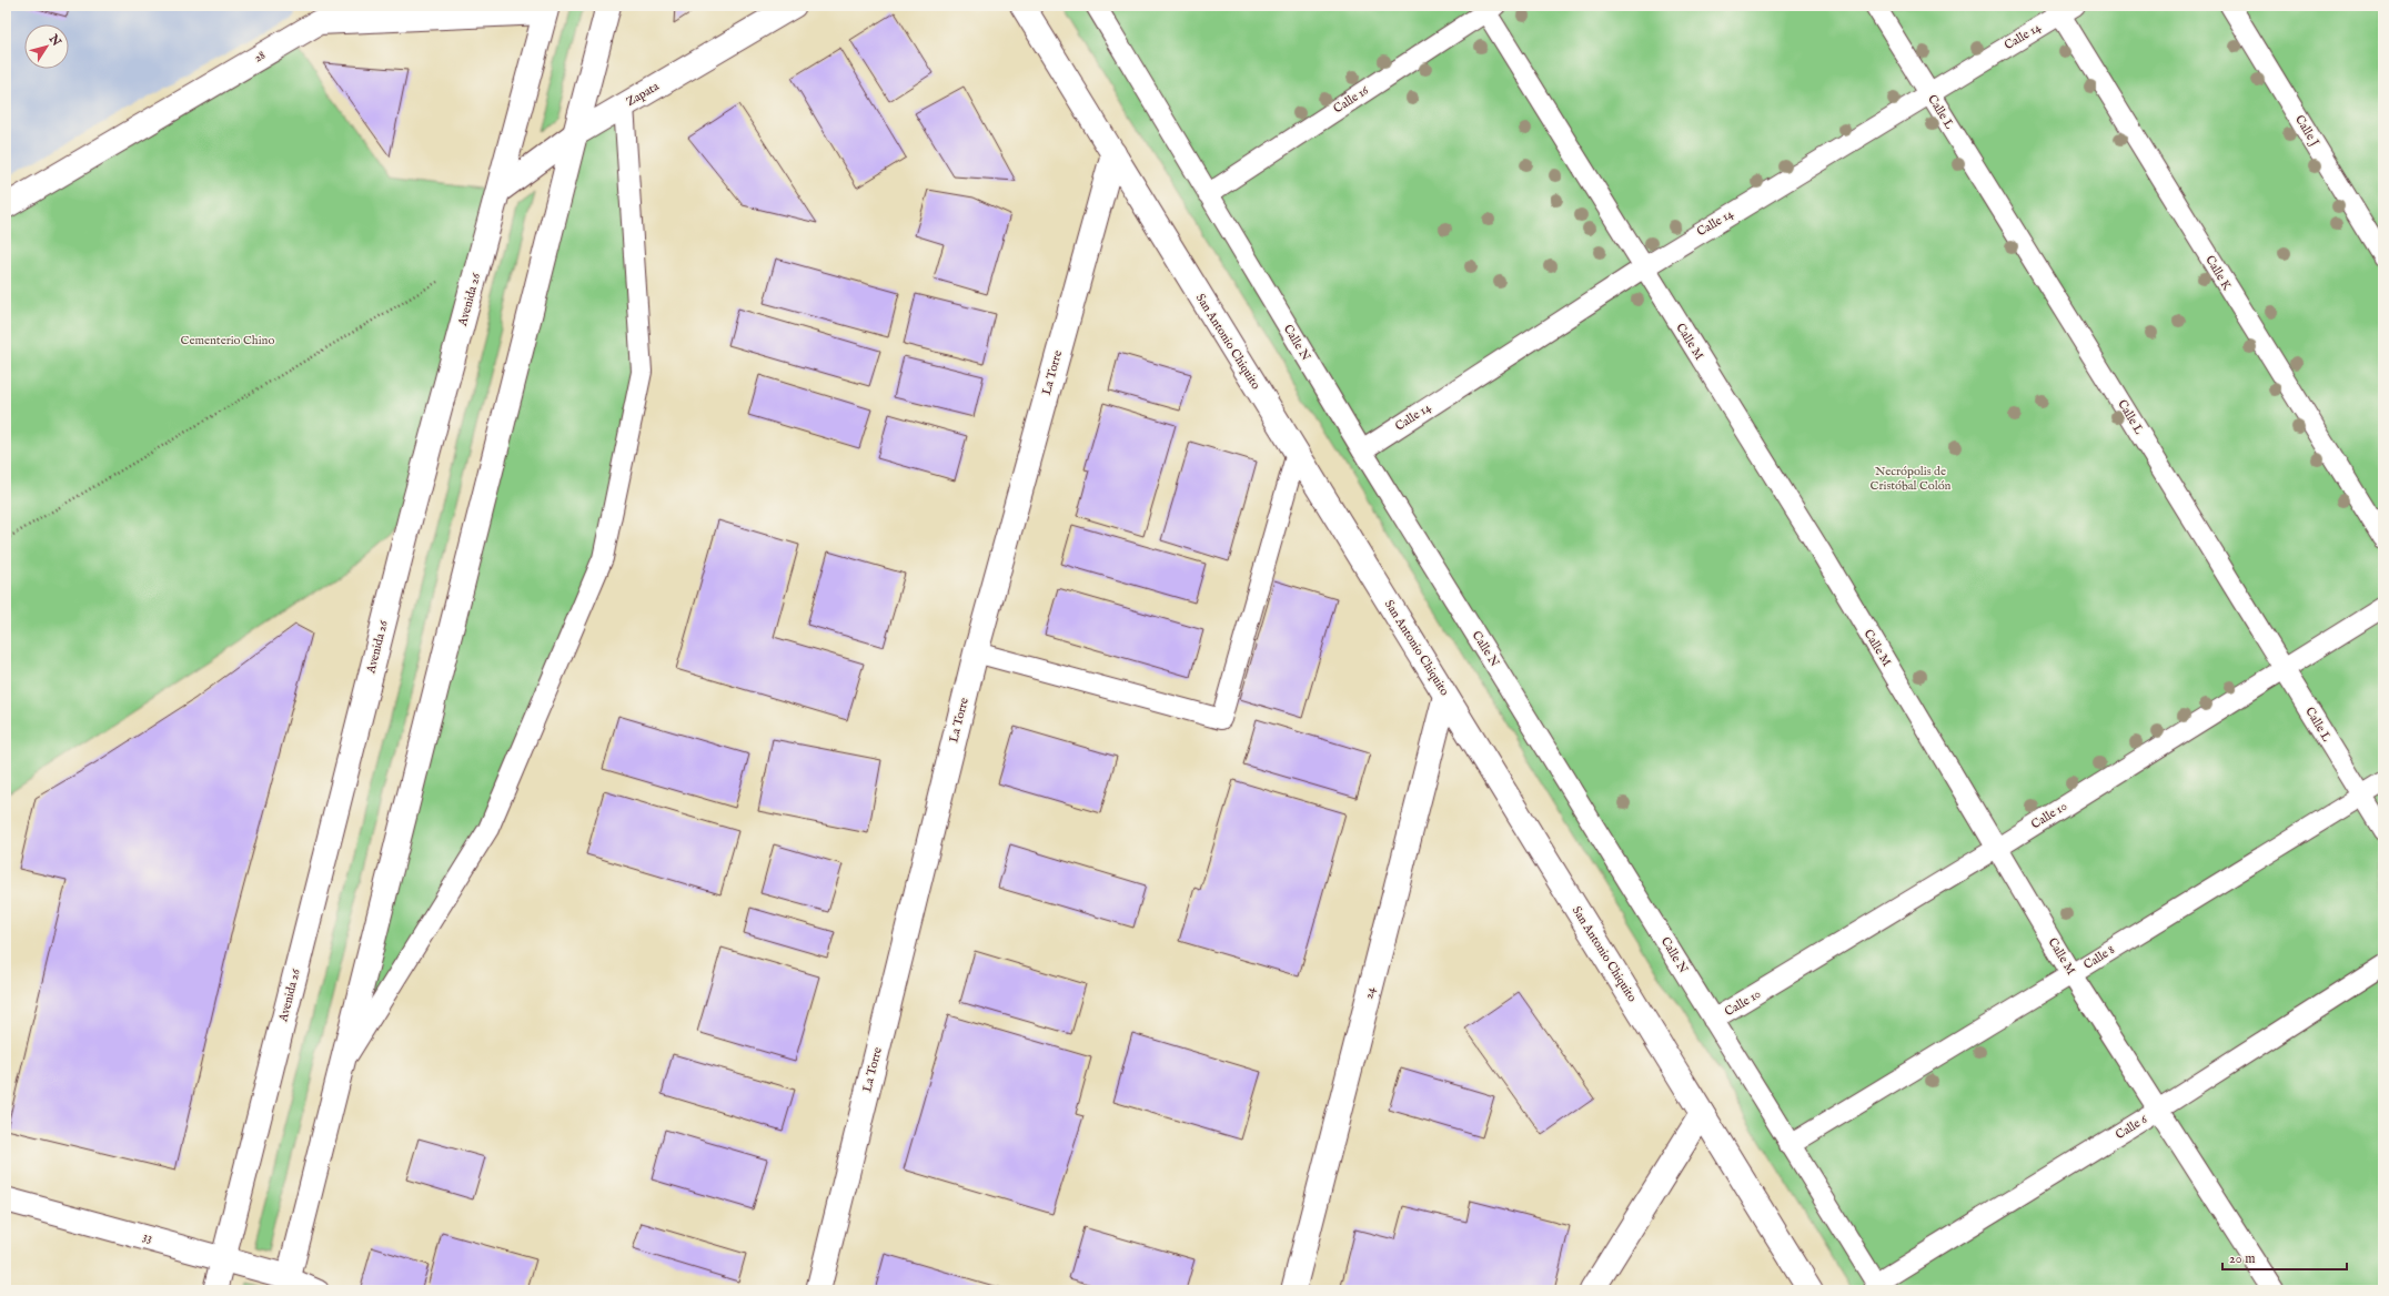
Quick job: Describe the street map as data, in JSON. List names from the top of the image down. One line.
{"streets":{"main road":["28","Zapata","Avenida 26","San Antonio Chiquito","La Torre","24","33"],"lane":["Calle 14","Calle 16","Calle L","Calle J","Calle K","Calle M","Calle N","Calle 10","Calle 8","Calle 6"]},"crossings":[["Calle 14","Calle L"],["Calle 14","Calle K"],["Calle 14","Calle M"],["Calle 14","Calle N"],["28","Avenida 26"],["Zapata","Avenida 26"],["Calle 16","Calle M"],["Calle 16","Calle N"],["Calle L","Calle 10"],["Calle L","Calle 8"],["Avenida 26","33"],["San Antonio Chiquito","La Torre"],["San Antonio Chiquito","24"],["Calle M","Calle 10"],["Calle M","Calle 8"],["Calle M","Calle 6"],["Calle N","Calle 10"],["Calle N","Calle 8"],["Calle N","Calle 6"]],"parks":["Cementerio Chino","Necrópolis de Cristóbal Colón"],"scale_bar":"20 m","north":"top right"}
